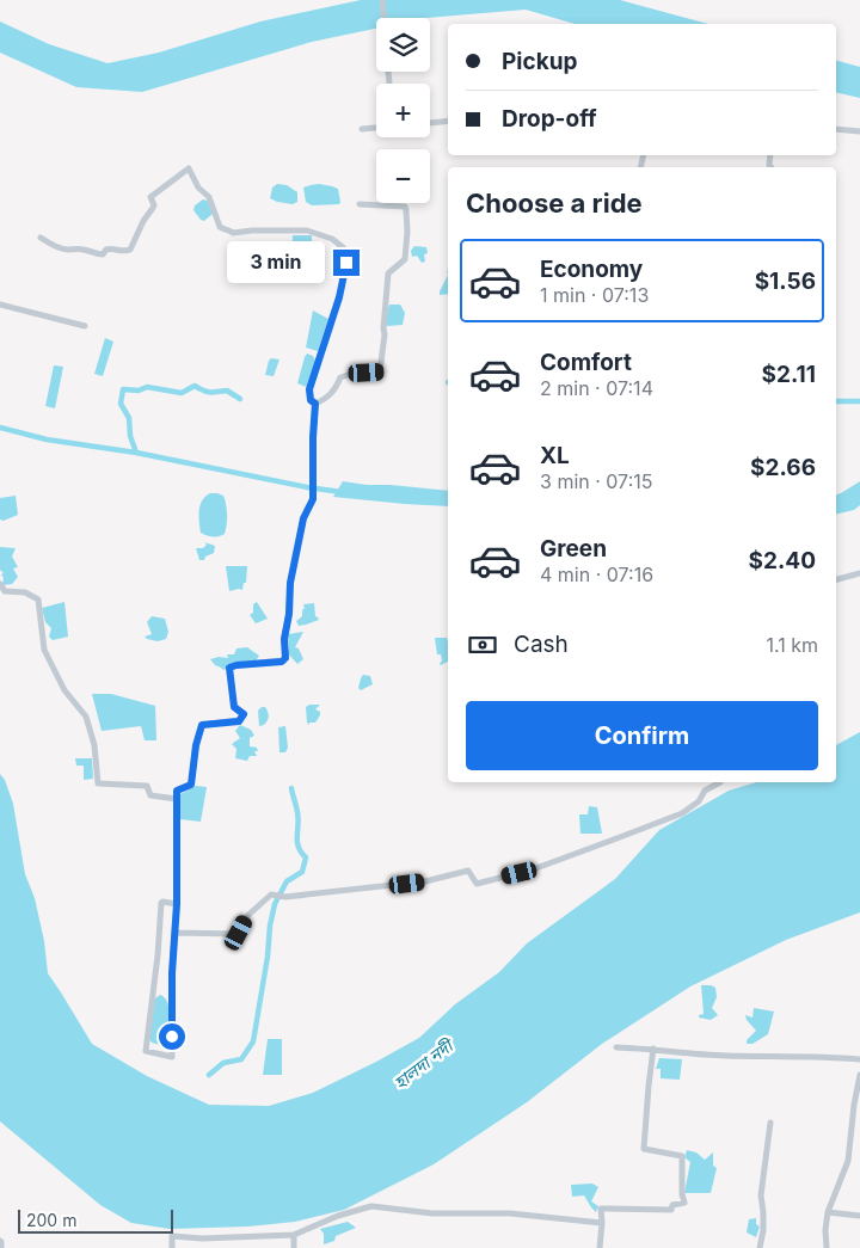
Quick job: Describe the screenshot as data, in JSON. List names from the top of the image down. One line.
{"water":["হালদা নদী"],"scale_bar":"200 m","page":{"map_buttons":["+","−"],"banner":["Pickup","Drop-off"],"heading":"Choose a ride","list":[{"name":"Economy","note":"1 min · 07:13","value":"$1.56"},{"name":"Comfort","note":"2 min · 07:14","value":"$2.11"},{"name":"XL","note":"3 min · 07:15","value":"$2.66"},{"name":"Green","note":"4 min · 07:16","value":"$2.40"}],"bubble":"3 min","pay":["Cash","1.1 km"],"buttons":"Confirm","scale":"200 m"}}
